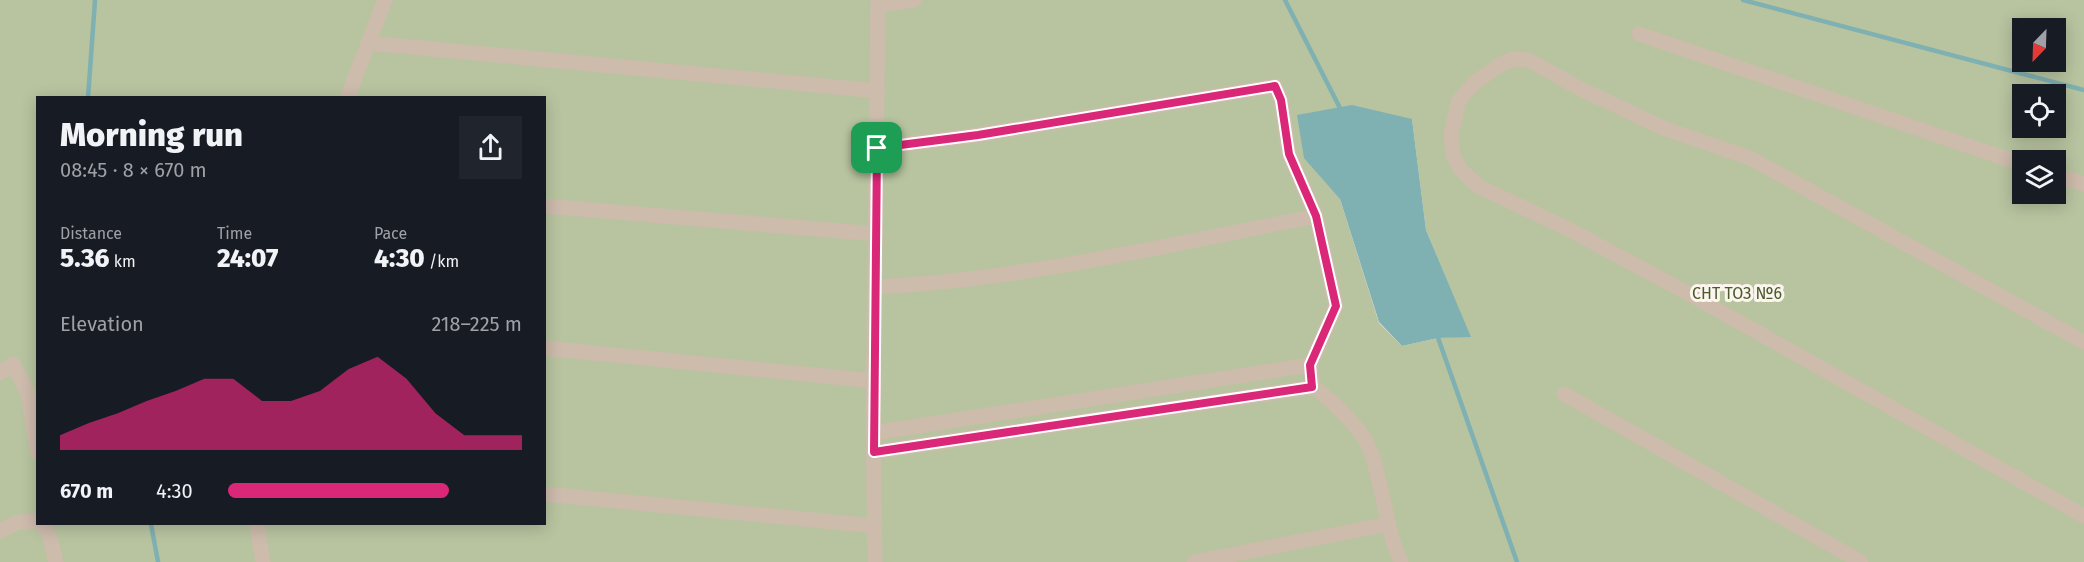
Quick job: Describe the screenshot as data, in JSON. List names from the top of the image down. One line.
{"parks":["СНТ ТОЗ №6"],"north":"bottom left","page":{"heading":["Morning run","08:45 · 8 × 670 m"],"stats":[["Distance","5.36 km"],["Time","24:07"],["Pace","4:30 /km"]],"chart":["Elevation","218–225 m"],"list":[{"name":"670 m","note":"4:30"}]}}
